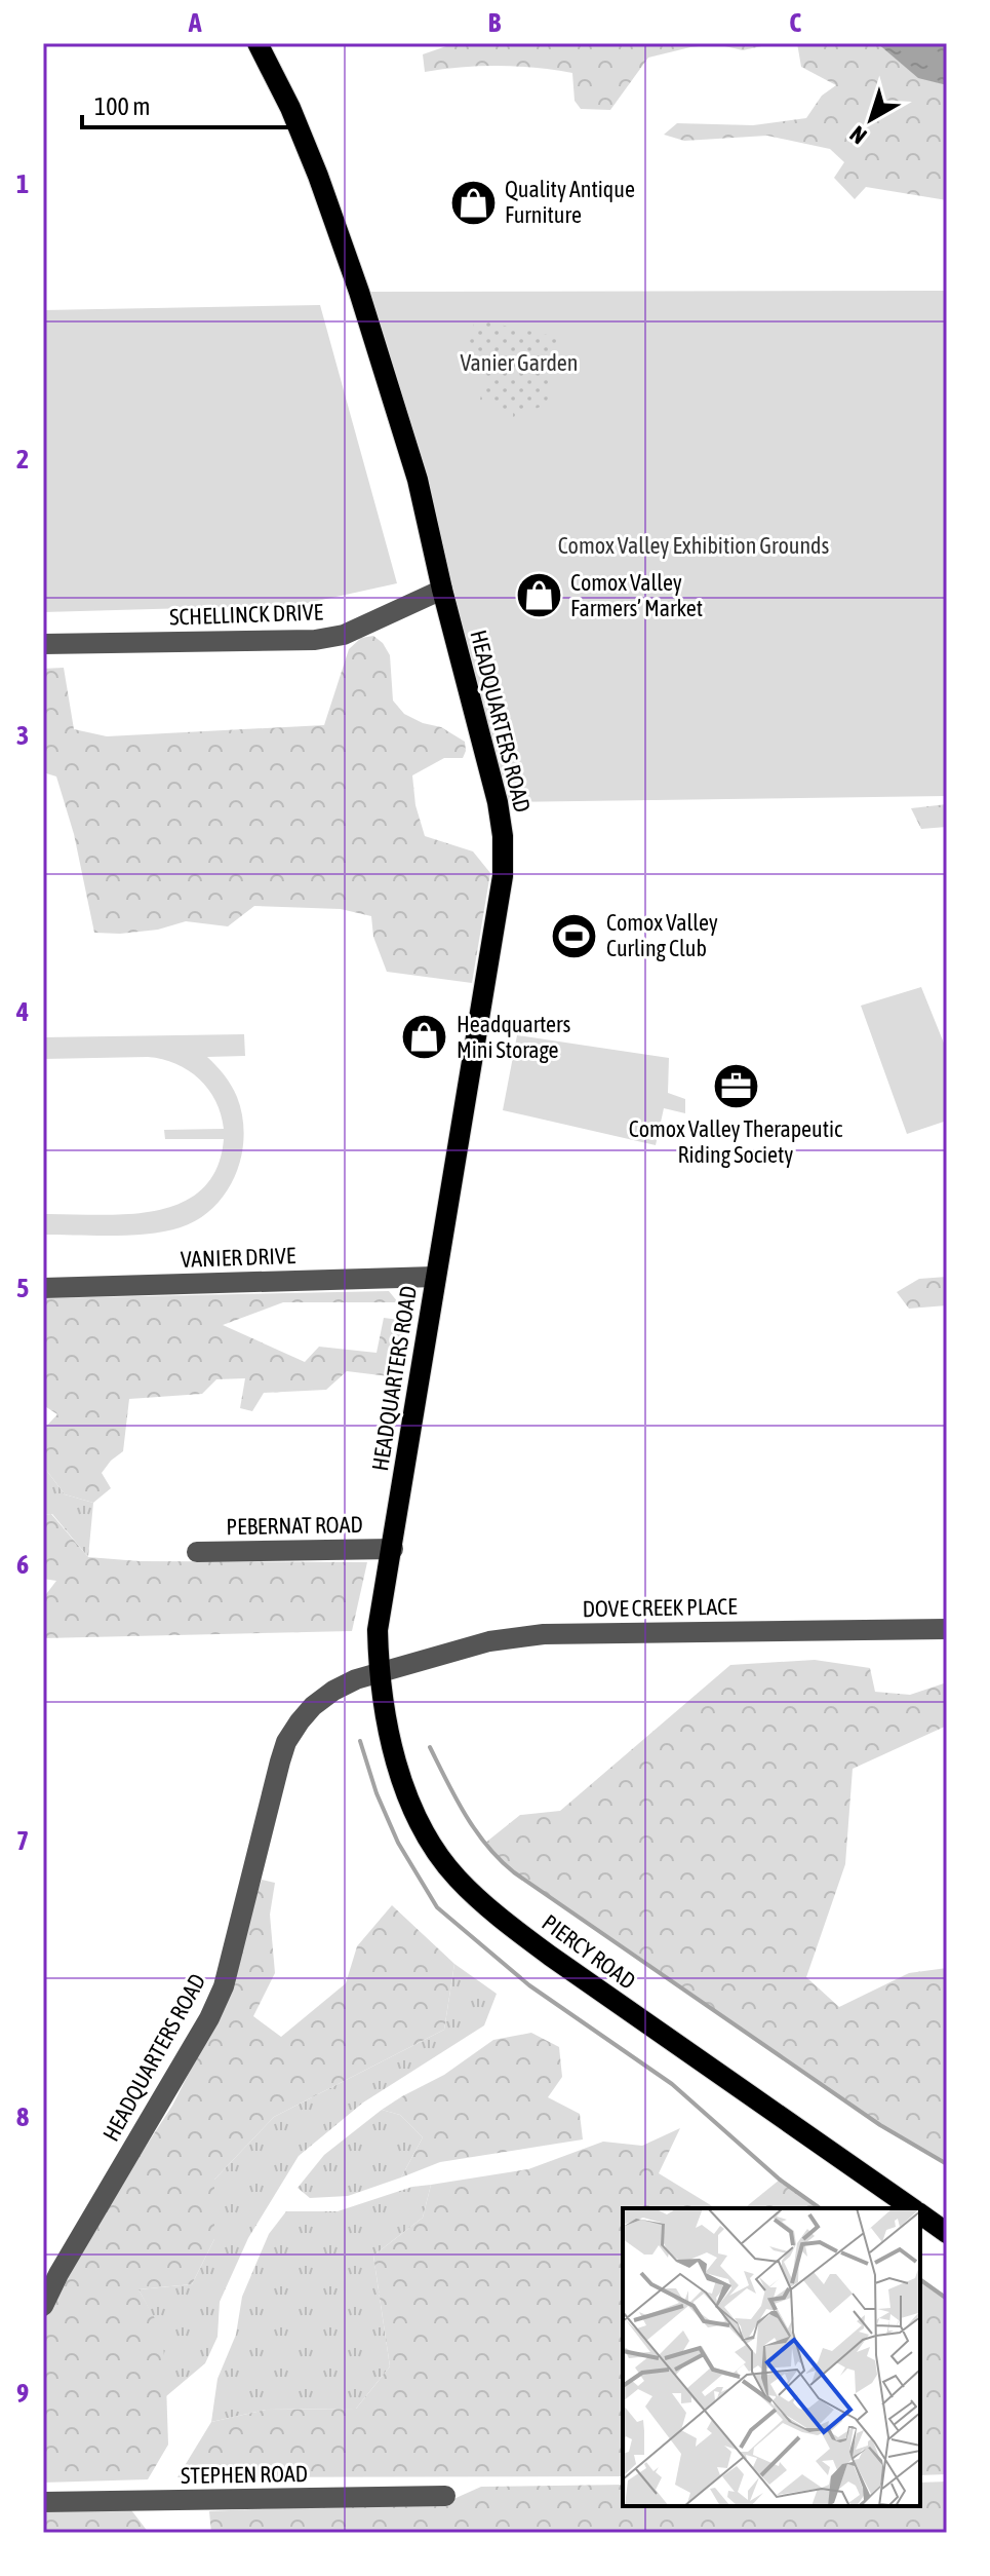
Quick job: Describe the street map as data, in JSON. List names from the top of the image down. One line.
{"streets":{"main road":["HEADQUARTERS ROAD","PIERCY ROAD"],"street":["SCHELLINCK DRIVE","VANIER DRIVE","PEBERNAT ROAD","DOVE CREEK PLACE","STEPHEN ROAD"]},"crossings":[["SCHELLINCK DRIVE","HEADQUARTERS ROAD"],["HEADQUARTERS ROAD","VANIER DRIVE"],["HEADQUARTERS ROAD","PEBERNAT ROAD"],["HEADQUARTERS ROAD","DOVE CREEK PLACE"],["HEADQUARTERS ROAD","PIERCY ROAD"],["DOVE CREEK PLACE","PIERCY ROAD"]],"parks":["Vanier Garden","Comox Valley Exhibition Grounds"],"places":{"shop":["Quality Antique Furniture","Comox Valley Farmers’ Market","Headquarters Mini Storage"],"sports":["Comox Valley Curling Club"],"office":["Comox Valley Therapeutic Riding Society"]},"scale_bar":"100 m","north":"bottom left","grid":{"columns":["A","B","C"],"rows":["1","2","3","4","5","6","7","8","9"]}}
